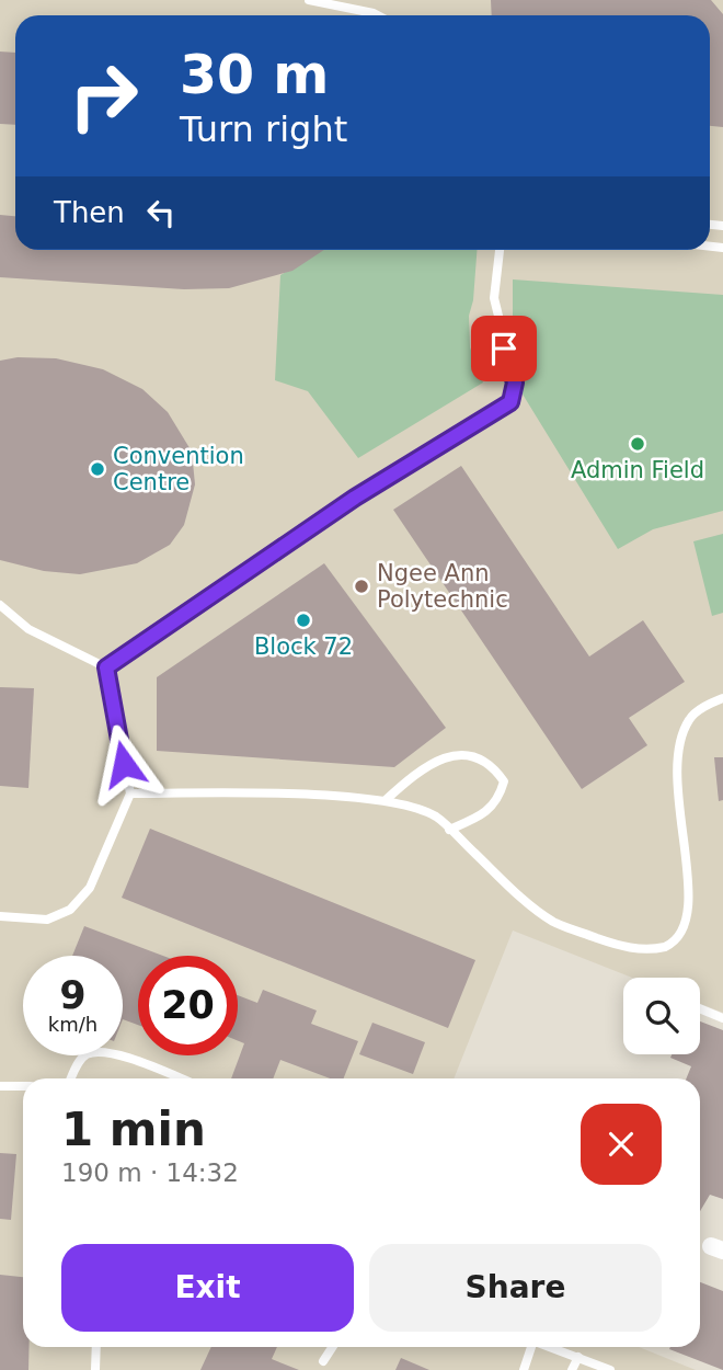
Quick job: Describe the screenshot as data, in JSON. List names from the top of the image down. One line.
{"places":["Admin Field","Convention Centre","Ngee Ann Polytechnic","Block 72"],"page":{"turn":["30 m","Turn right"],"then":"Then","speed":"9 km/h","limit":"20","heading":["1 min","190 m · 14:32"],"buttons":["Exit","Share"]}}
